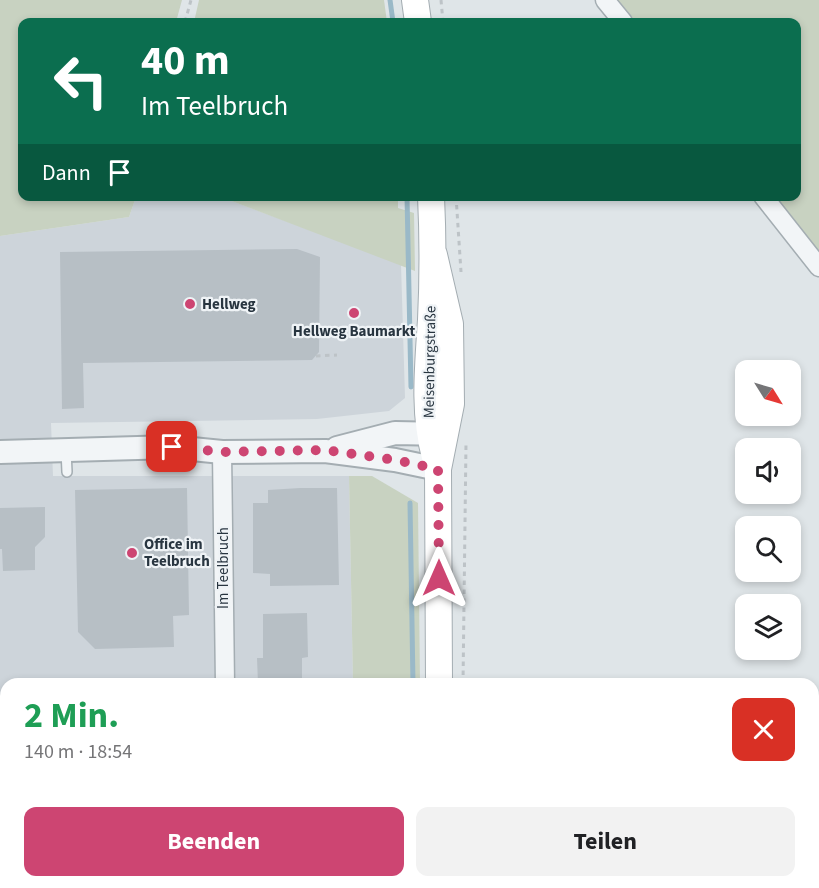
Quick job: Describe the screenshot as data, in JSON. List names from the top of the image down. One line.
{"streets":{"main road":["Meisenburgstraße"],"street":["Im Teelbruch"]},"places":["Hellweg","Hellweg Baumarkt","Office im Teelbruch"],"north":"bottom right","page":{"turn":["40 m","Im Teelbruch"],"then":"Dann","heading":["2 Min.","140 m · 18:54"],"buttons":["Beenden","Teilen"]}}
